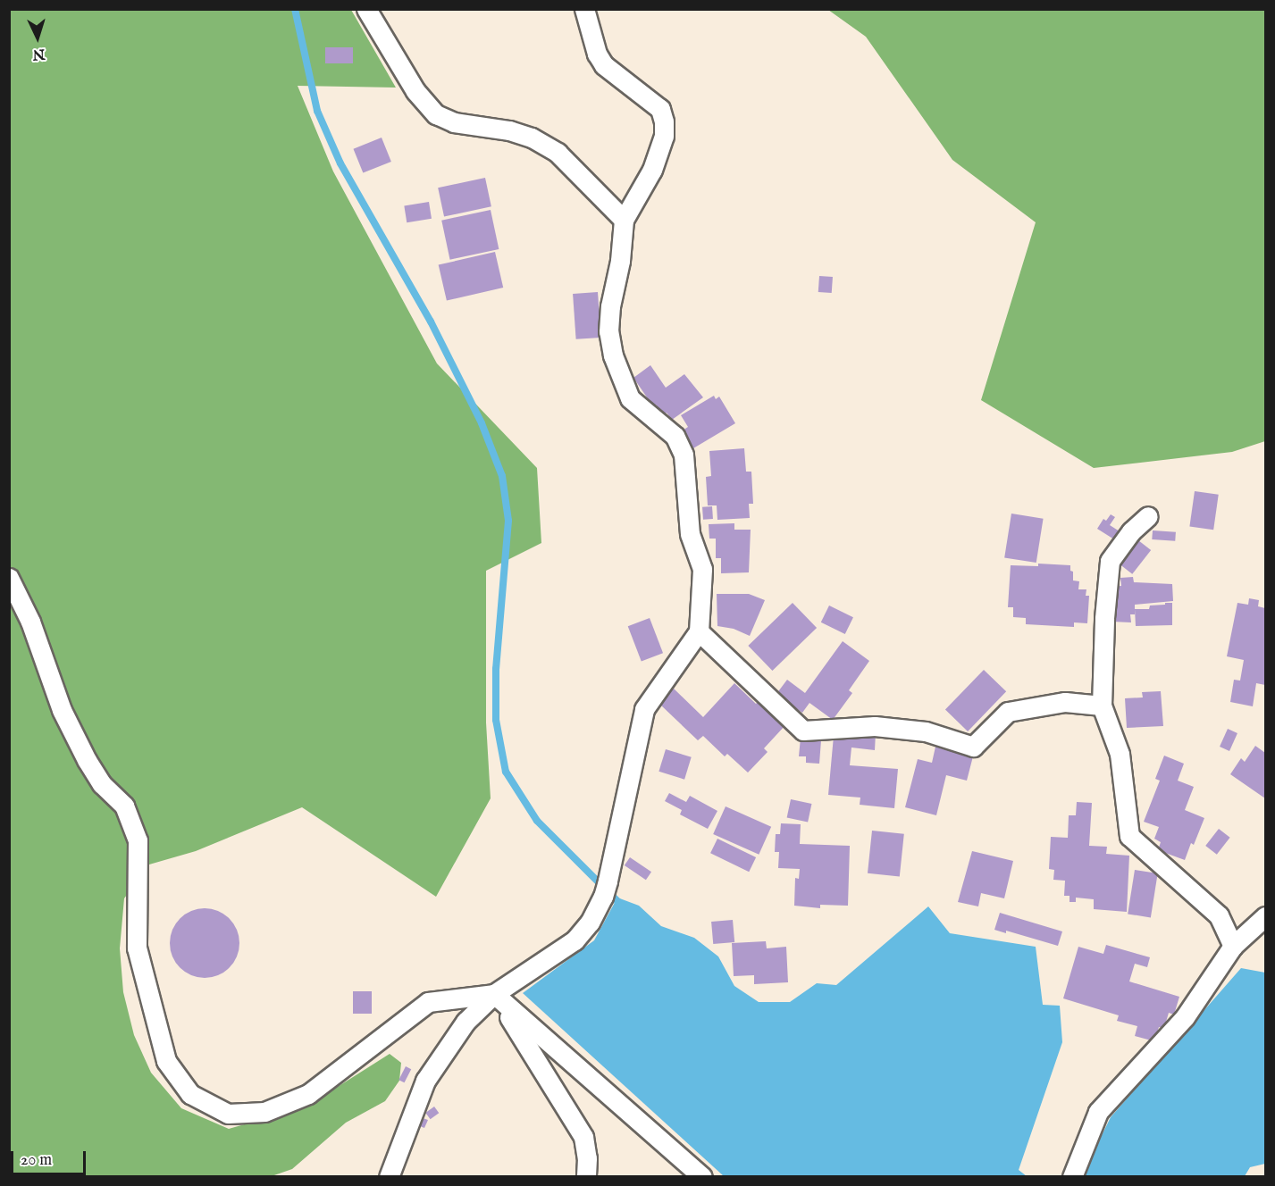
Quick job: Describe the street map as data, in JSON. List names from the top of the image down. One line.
{"scale_bar":"20 m","north":"bottom"}
